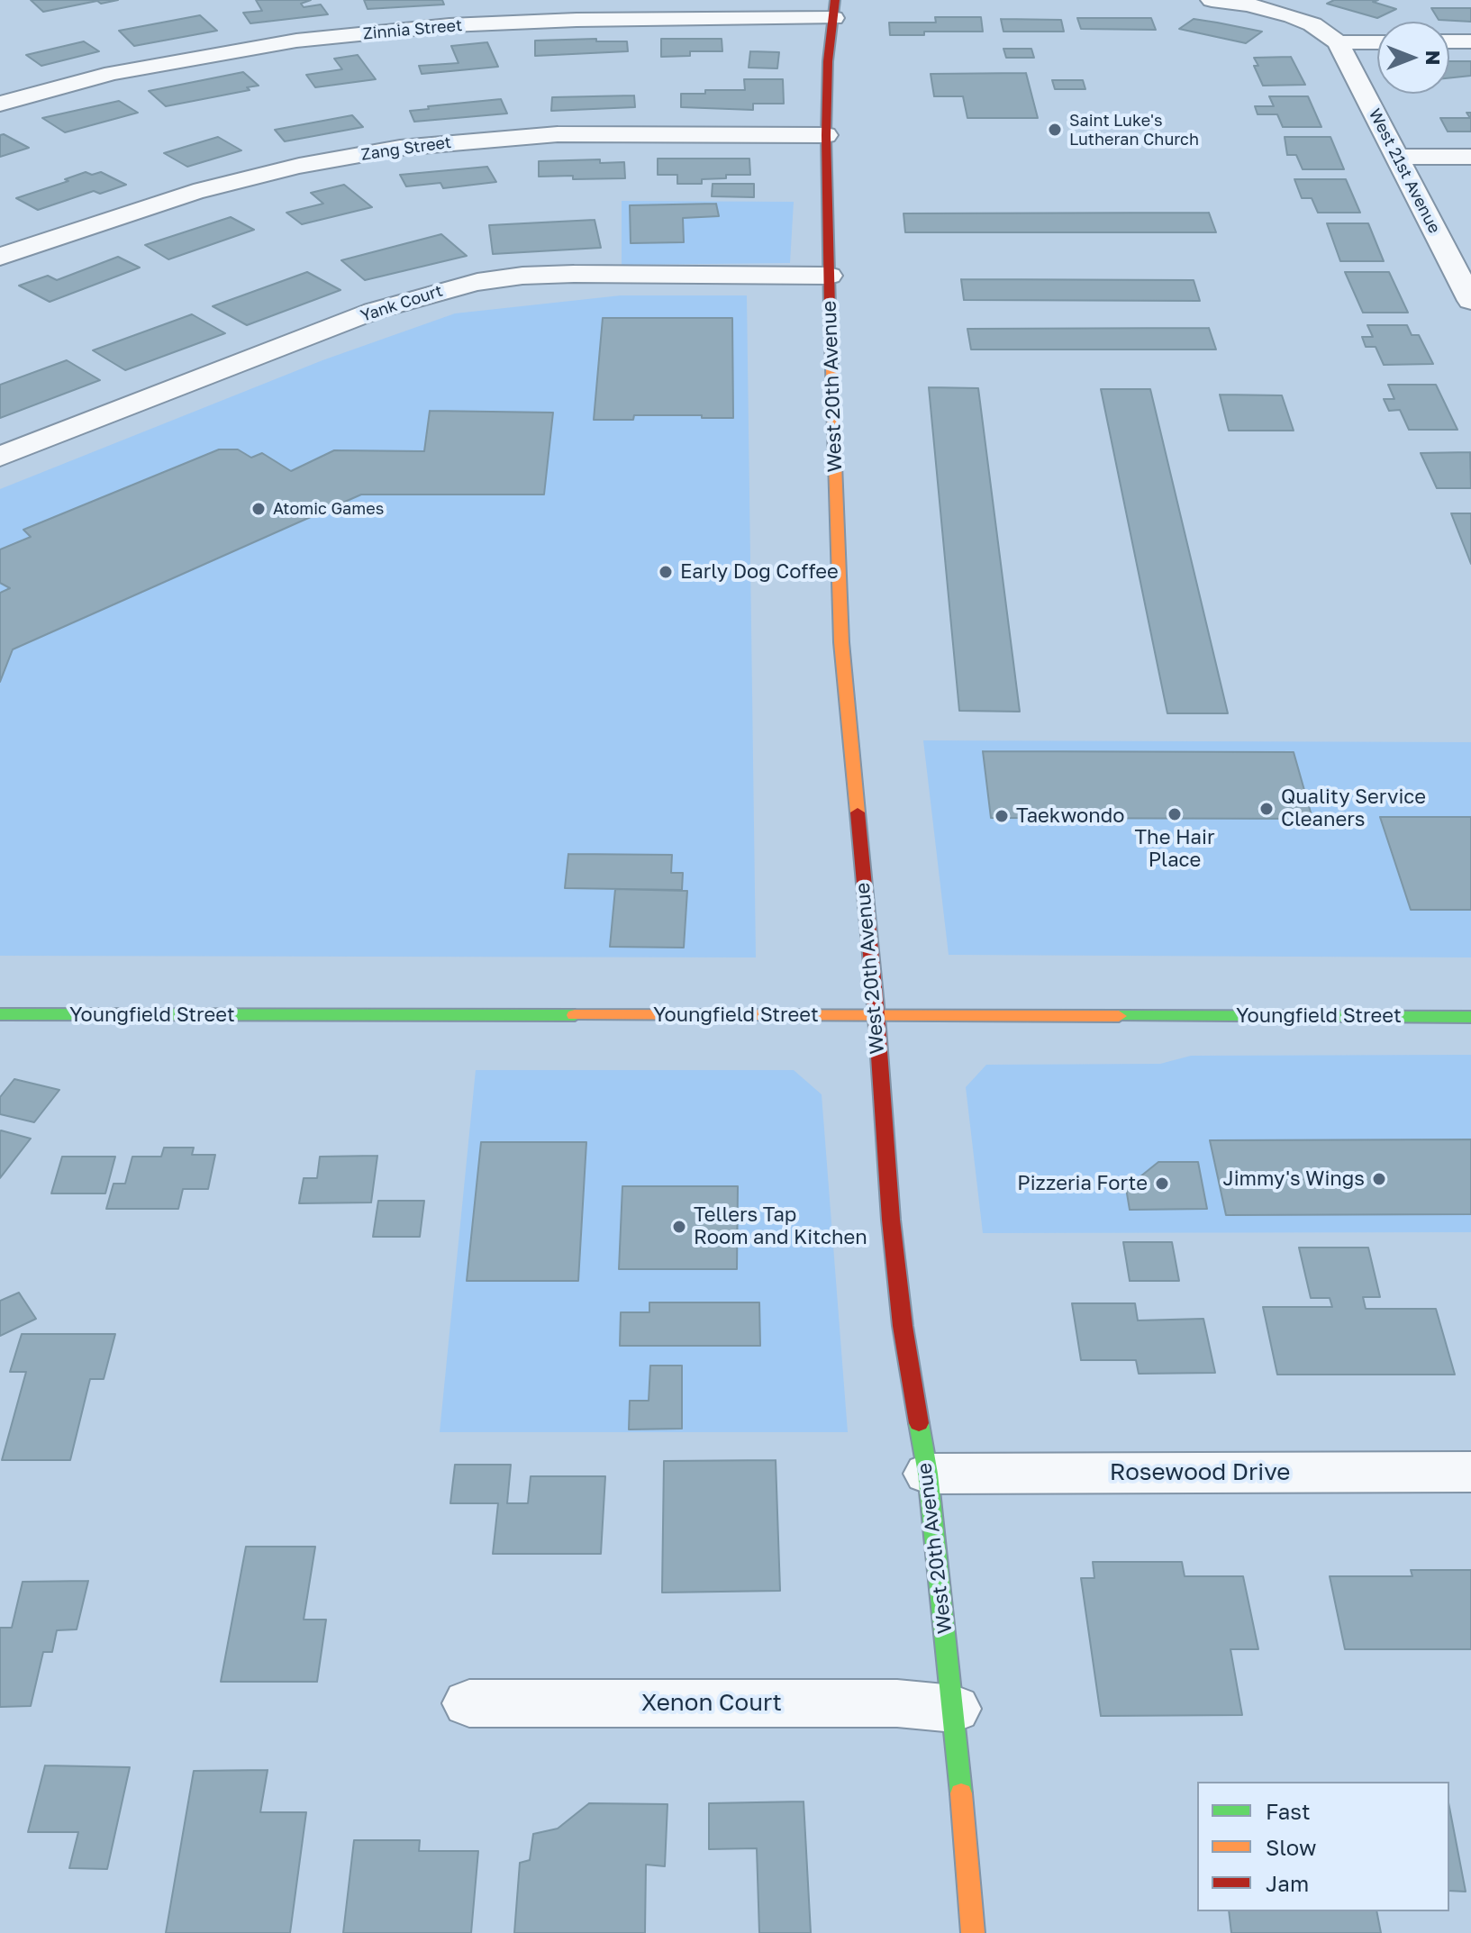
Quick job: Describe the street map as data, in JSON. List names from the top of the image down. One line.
{"streets":{"street":["Zinnia Street","Zang Street","West 21st Avenue","Yank Court","West 20th Avenue","Youngfield Street","Rosewood Drive","Xenon Court"]},"crossings":[["Zinnia Street","West 20th Avenue"],["Zang Street","West 20th Avenue"],["Yank Court","West 20th Avenue"],["West 20th Avenue","Youngfield Street"],["West 20th Avenue","Rosewood Drive"],["West 20th Avenue","Xenon Court"]],"places":["Saint Luke's Lutheran Church","Atomic Games","Early Dog Coffee","Quality Service Cleaners","The Hair Place","Taekwondo","Jimmy's Wings","Pizzeria Forte","Tellers Tap Room and Kitchen"],"legend":["Fast","Slow","Jam"],"north":"right"}
